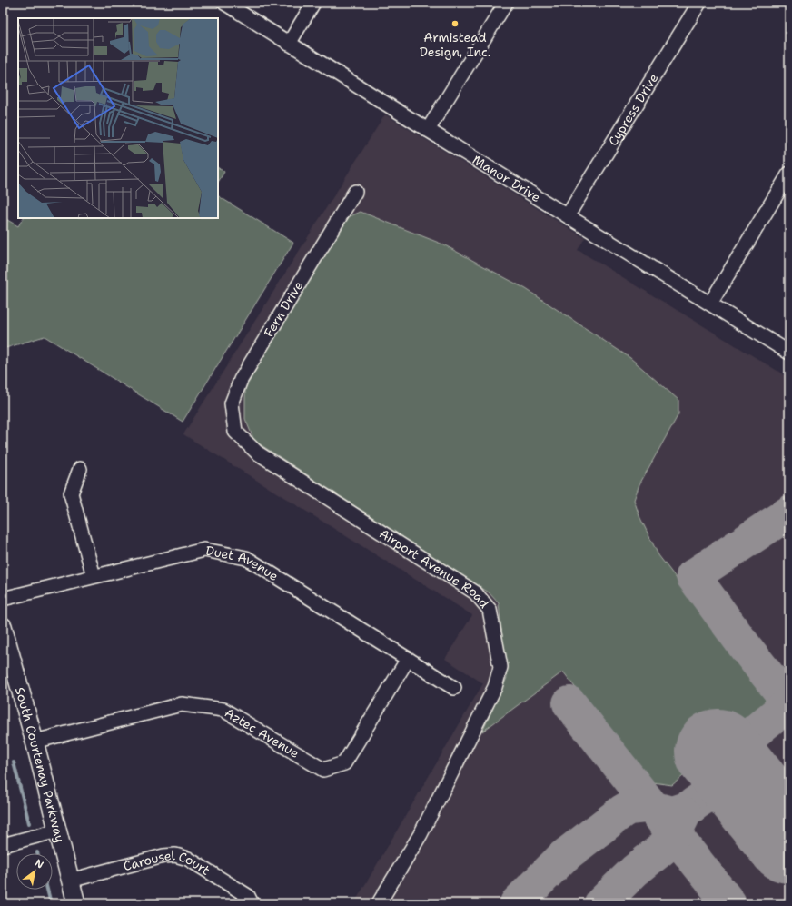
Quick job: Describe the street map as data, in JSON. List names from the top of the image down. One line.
{"streets":{"main road":["South Courtenay Parkway"],"street":["Cypress Drive","Manor Drive","Fern Drive","Duet Avenue","Airport Avenue Road","Aztec Avenue","Carousel Court"]},"crossings":[["Cypress Drive","Manor Drive"],["Fern Drive","Airport Avenue Road"],["Duet Avenue","Aztec Avenue"],["Aztec Avenue","South Courtenay Parkway"],["South Courtenay Parkway","Carousel Court"]],"places":["Armistead Design, Inc."],"north":"top right"}
